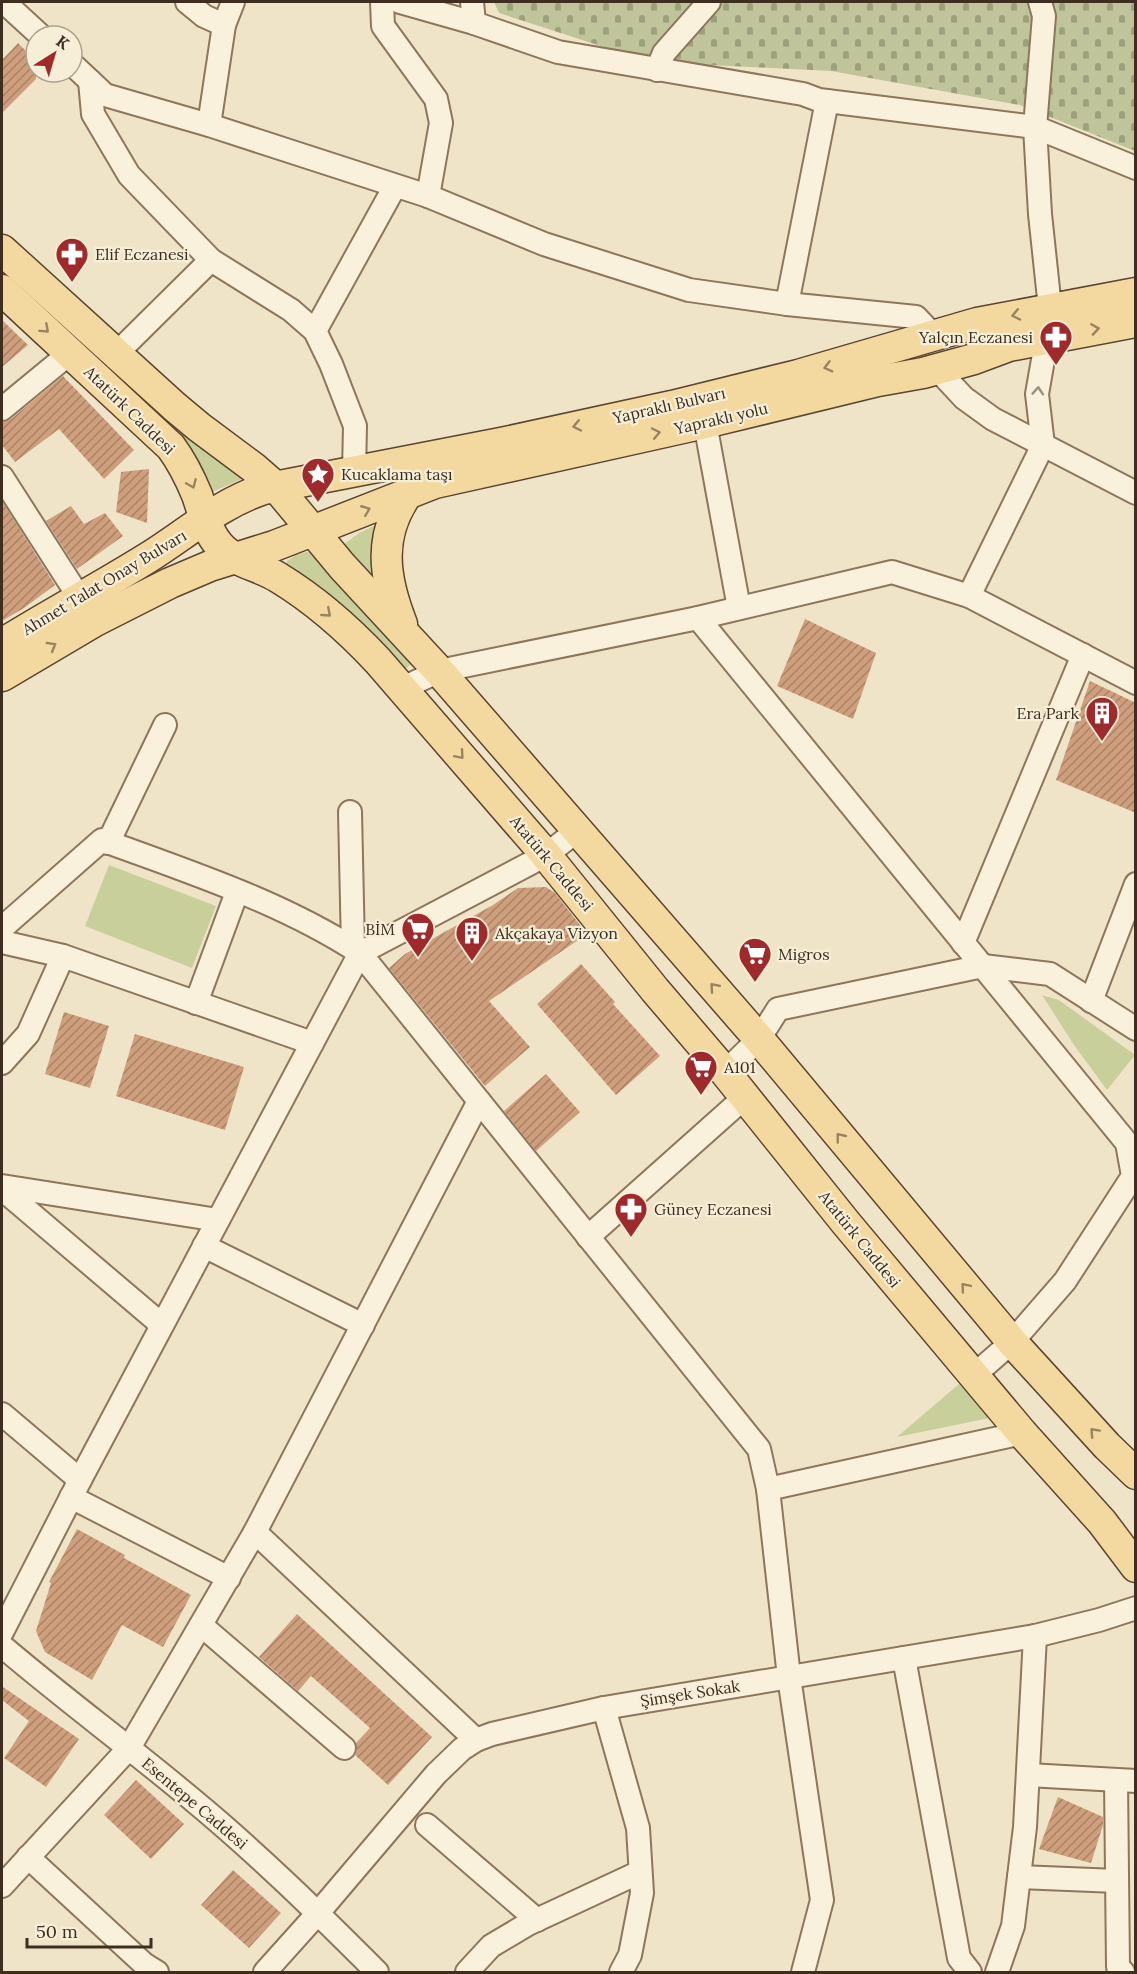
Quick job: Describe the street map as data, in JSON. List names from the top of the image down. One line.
{"streets":{"main road":["Yapraklı Bulvarı","Atatürk Caddesi","Yapraklı yolu","Ahmet Talat Onay Bulvarı"],"street":["Şimşek Sokak","Esentepe Caddesi"]},"crossings":[["Yapraklı Bulvarı","Atatürk Caddesi"],["Yapraklı Bulvarı","Yapraklı yolu"],["Yapraklı Bulvarı","Ahmet Talat Onay Bulvarı"],["Atatürk Caddesi","Yapraklı yolu"],["Atatürk Caddesi","Ahmet Talat Onay Bulvarı"],["Şimşek Sokak","Esentepe Caddesi"]],"one_way":["Yapraklı Bulvarı","Yapraklı yolu"],"places":{"pharmacy":["Elif Eczanesi","Yalçın Eczanesi","Güney Eczanesi"],"place":["Kucaklama taşı"],"building":["Era Park","Akçakaya Vizyon"],"supermarket":["BİM","Migros","A101"]},"scale_bar":"50 m","north":"top right"}
